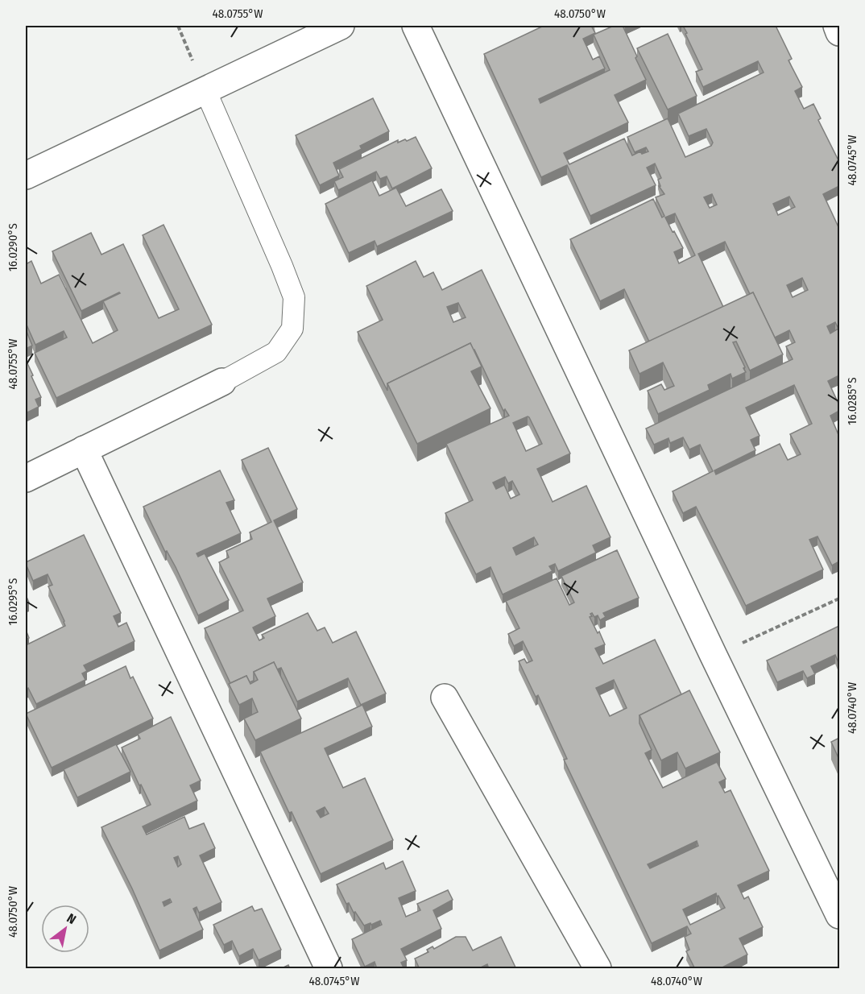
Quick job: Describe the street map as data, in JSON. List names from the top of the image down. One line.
{"north":"top right","coordinates":["48.0755°W","48.0750°W","48.0745°W","16.0290°S","16.0285°S","16.0295°S","48.0740°W"]}
